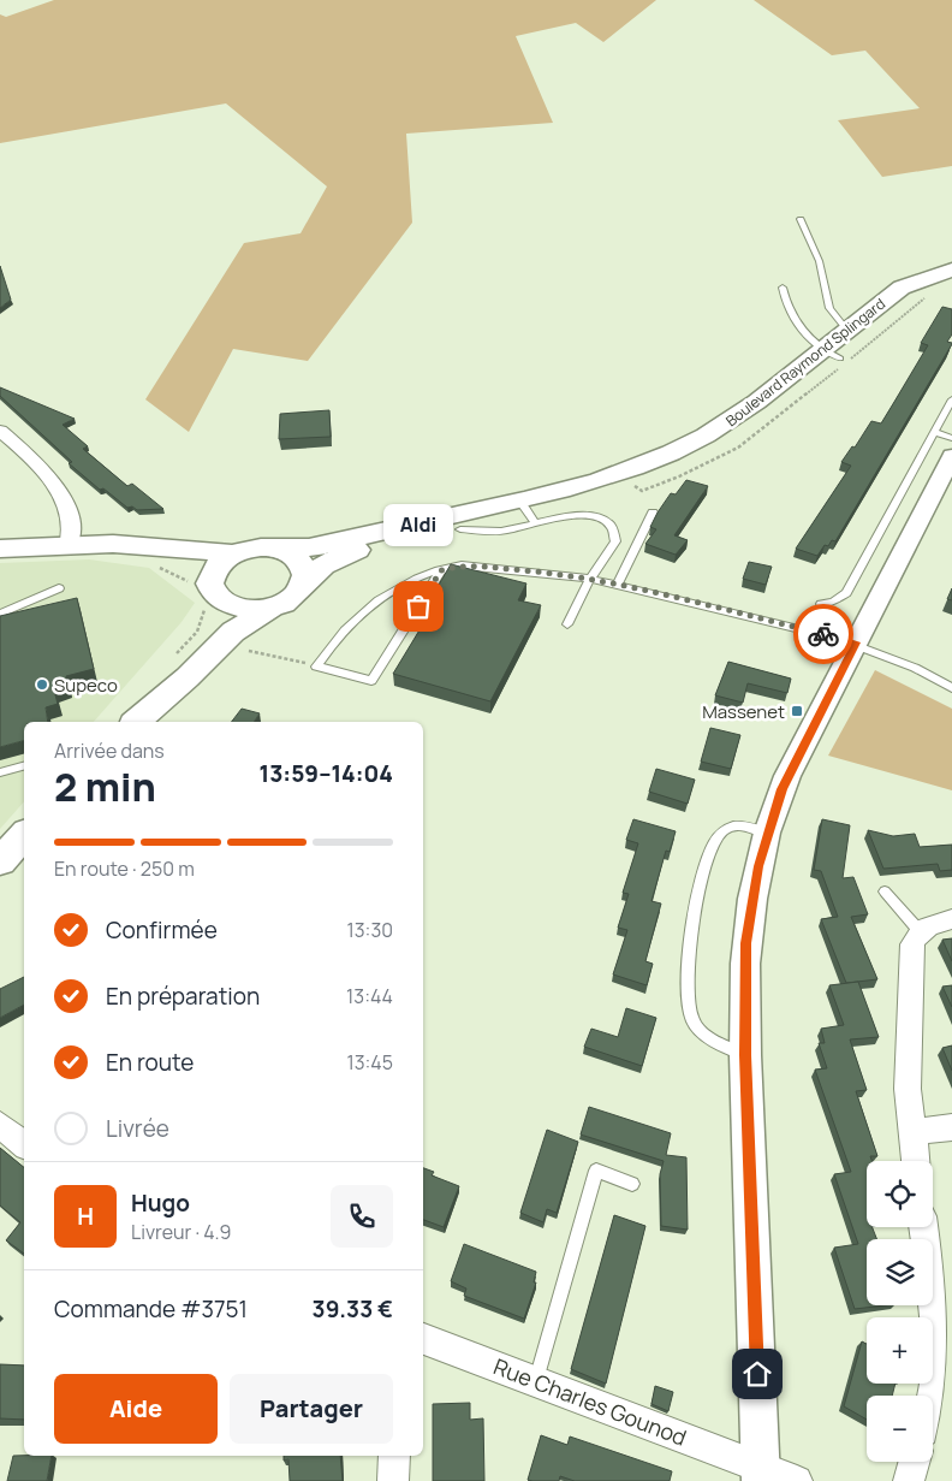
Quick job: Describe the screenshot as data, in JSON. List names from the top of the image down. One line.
{"streets":{"main road":["Boulevard Raymond Splingard"],"street":["Rue Charles Gounod"]},"places":{"other":["Aldi","Supeco"],"transit":["Massenet"]},"page":{"bubble":"Aldi","heading":["2 min","Arrivée dans","13:59–14:04"],"panel":["Hugo","Livreur · 4.9","Commande #3751","39.33 €"],"bar":"En route · 250 m","list":[["Confirmée","13:30"],["En préparation","13:44"],["En route","13:45"],"Livrée"],"map_buttons":["+","−"],"round":"H","buttons":["Aide","Partager"]}}
